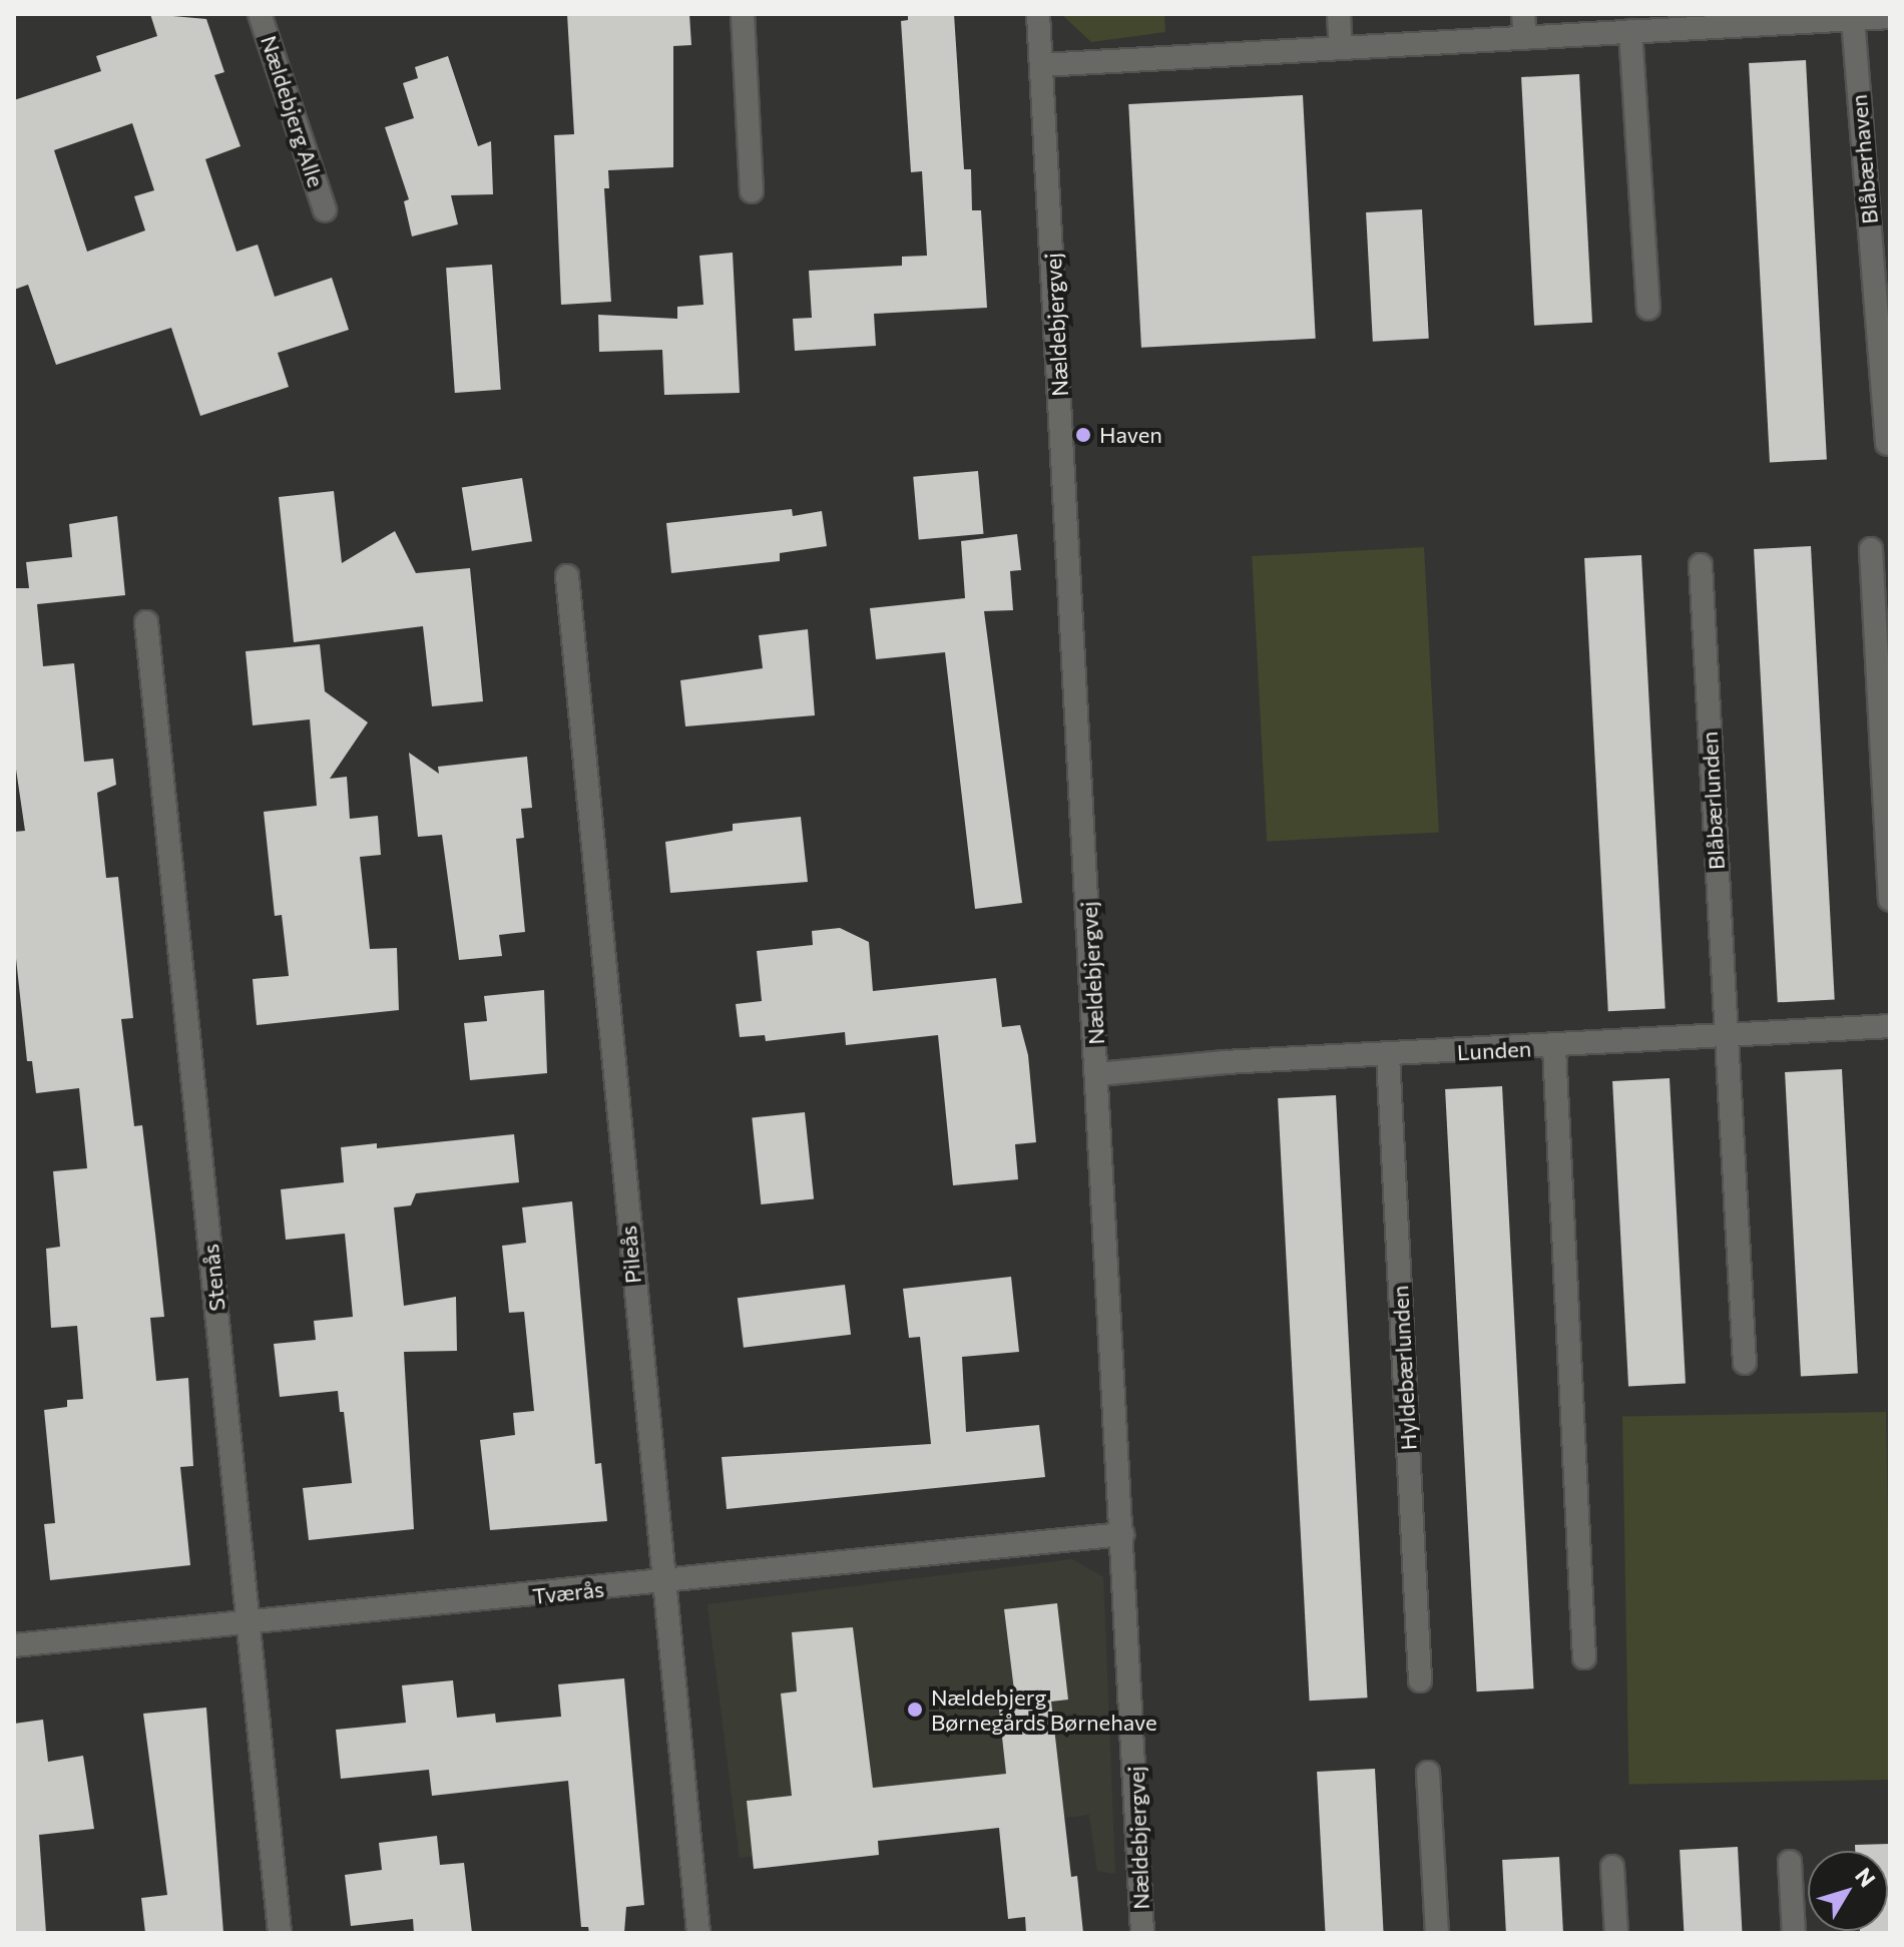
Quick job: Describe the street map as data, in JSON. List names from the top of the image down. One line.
{"streets":{"street":["Nældebjerg Alle","Blåbærhaven","Nældebjergvej","Blåbærlunden","Lunden","Pileås","Stenås","Hyldebærlunden","Tværås"]},"crossings":[["Nældebjergvej","Lunden"],["Nældebjergvej","Tværås"],["Blåbærlunden","Lunden"],["Lunden","Hyldebærlunden"],["Pileås","Tværås"],["Stenås","Tværås"]],"places":["Haven","Nældebjerg Børnegårds Børnehave"],"north":"top right"}
